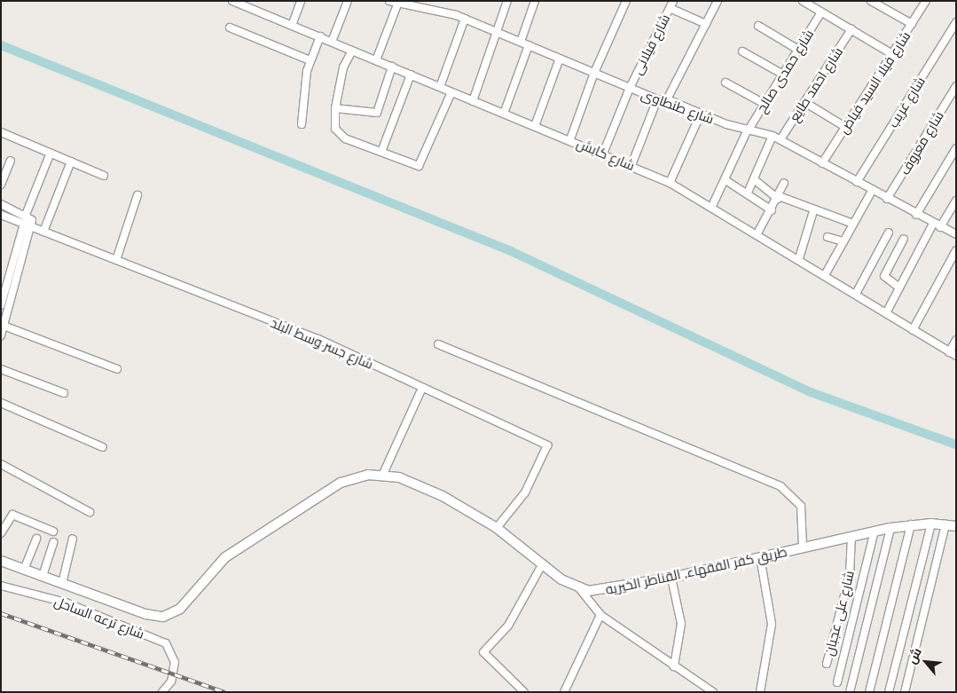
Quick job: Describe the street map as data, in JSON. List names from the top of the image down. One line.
{"streets":{"street":["شارع فيلانى","شارع حمدى صالح","شارع فيلا السيد فياض","شارع احمد طايع","شارع غريب","شارع طنطاوى","شارع معروف","شارع كابش","شارع جسر وسط البلد","طريق كفر الفقهاء, القناطر الخيريه","شارع على عجبان","شارع ترعه الساحل"]},"crossings":[["شارع فيلانى","شارع طنطاوى"],["شارع فيلانى","شارع كابش"],["شارع حمدى صالح","شارع طنطاوى"],["شارع حمدى صالح","شارع كابش"],["شارع فيلا السيد فياض","شارع طنطاوى"],["شارع احمد طايع","شارع طنطاوى"],["شارع غريب","شارع طنطاوى"],["شارع طنطاوى","شارع معروف"],["طريق كفر الفقهاء, القناطر الخيريه","شارع على عجبان"]],"north":"top left"}
